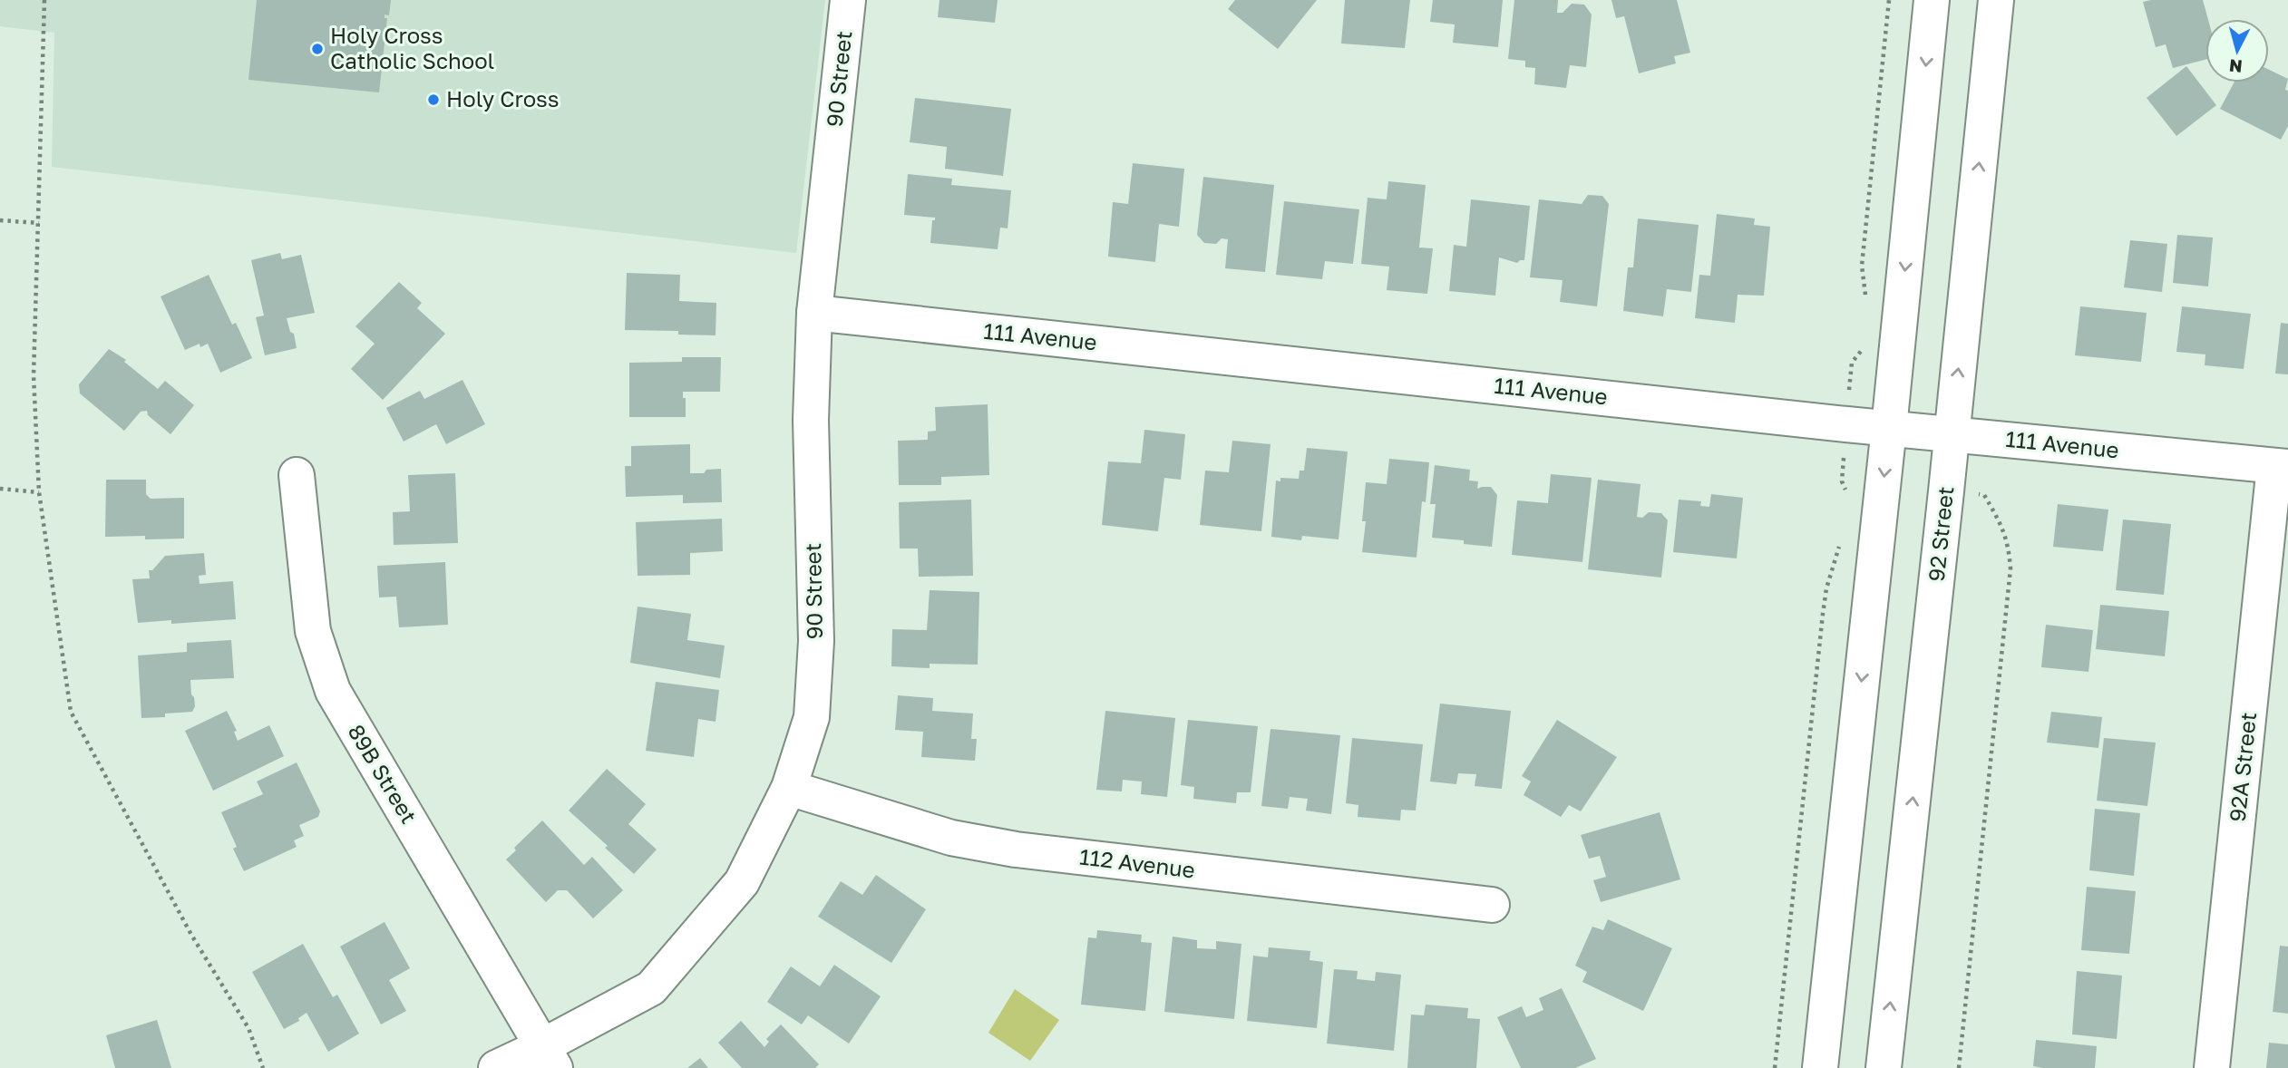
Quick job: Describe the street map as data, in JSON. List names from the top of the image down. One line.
{"streets":{"street":["90 Street","111 Avenue","92 Street","92A Street","89B Street","112 Avenue"]},"crossings":[["90 Street","111 Avenue"],["90 Street","89B Street"],["90 Street","112 Avenue"],["111 Avenue","92 Street"],["111 Avenue","92A Street"]],"places":["Holy Cross Catholic School","Holy Cross"],"north":"bottom"}
